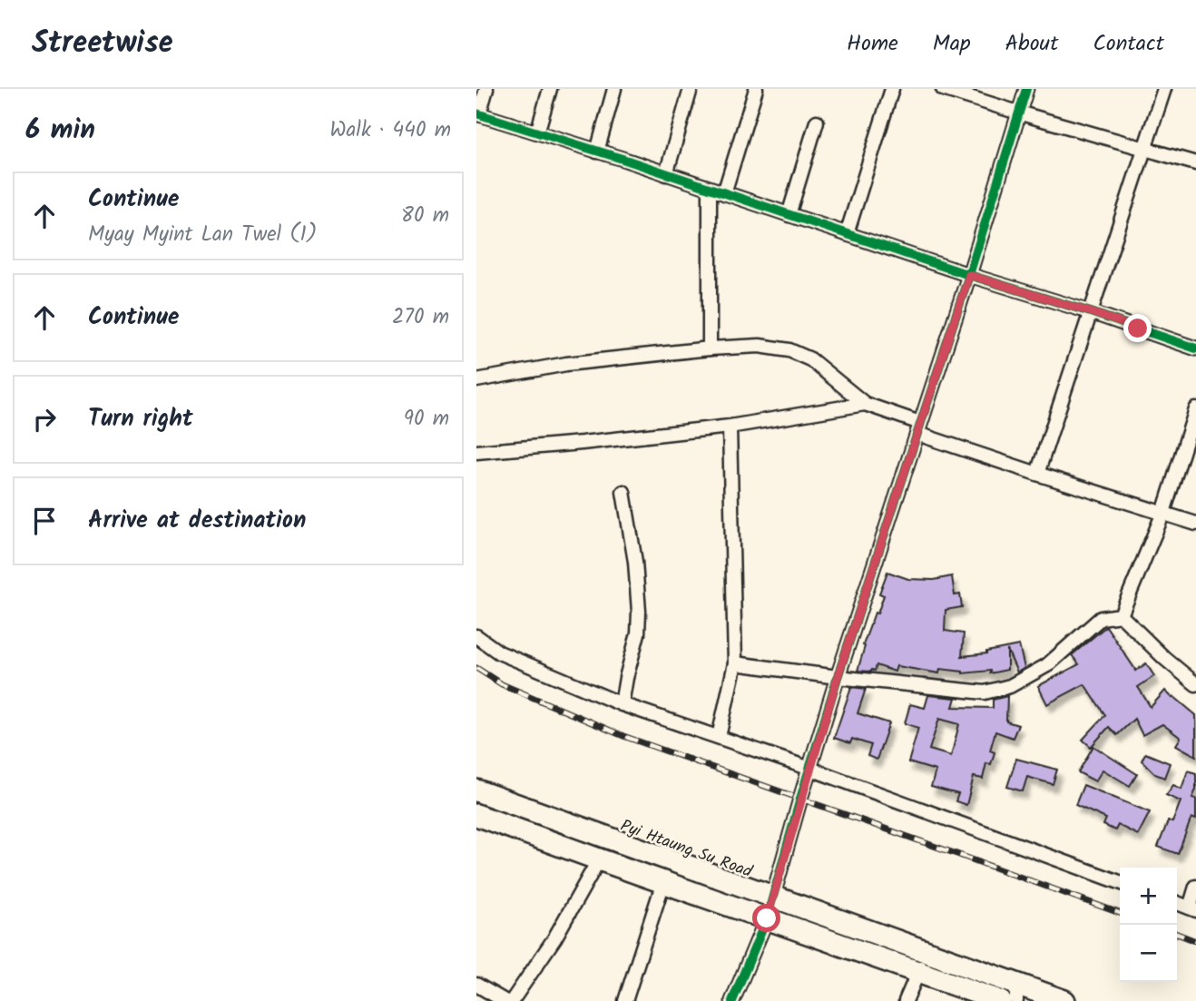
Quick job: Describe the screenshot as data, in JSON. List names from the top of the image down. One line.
{"streets":{"highway":["Pyi Htaung Su Road"]},"page":{"header":"Streetwise","nav":["Home","Map","About","Contact"],"heading":["6 min","Walk · 440 m"],"list":[["Continue","Myay Myint Lan Twel (1)","80 m"],["Continue","270 m"],["Turn right","90 m"],"Arrive at destination"],"map_buttons":["+","−"]}}
